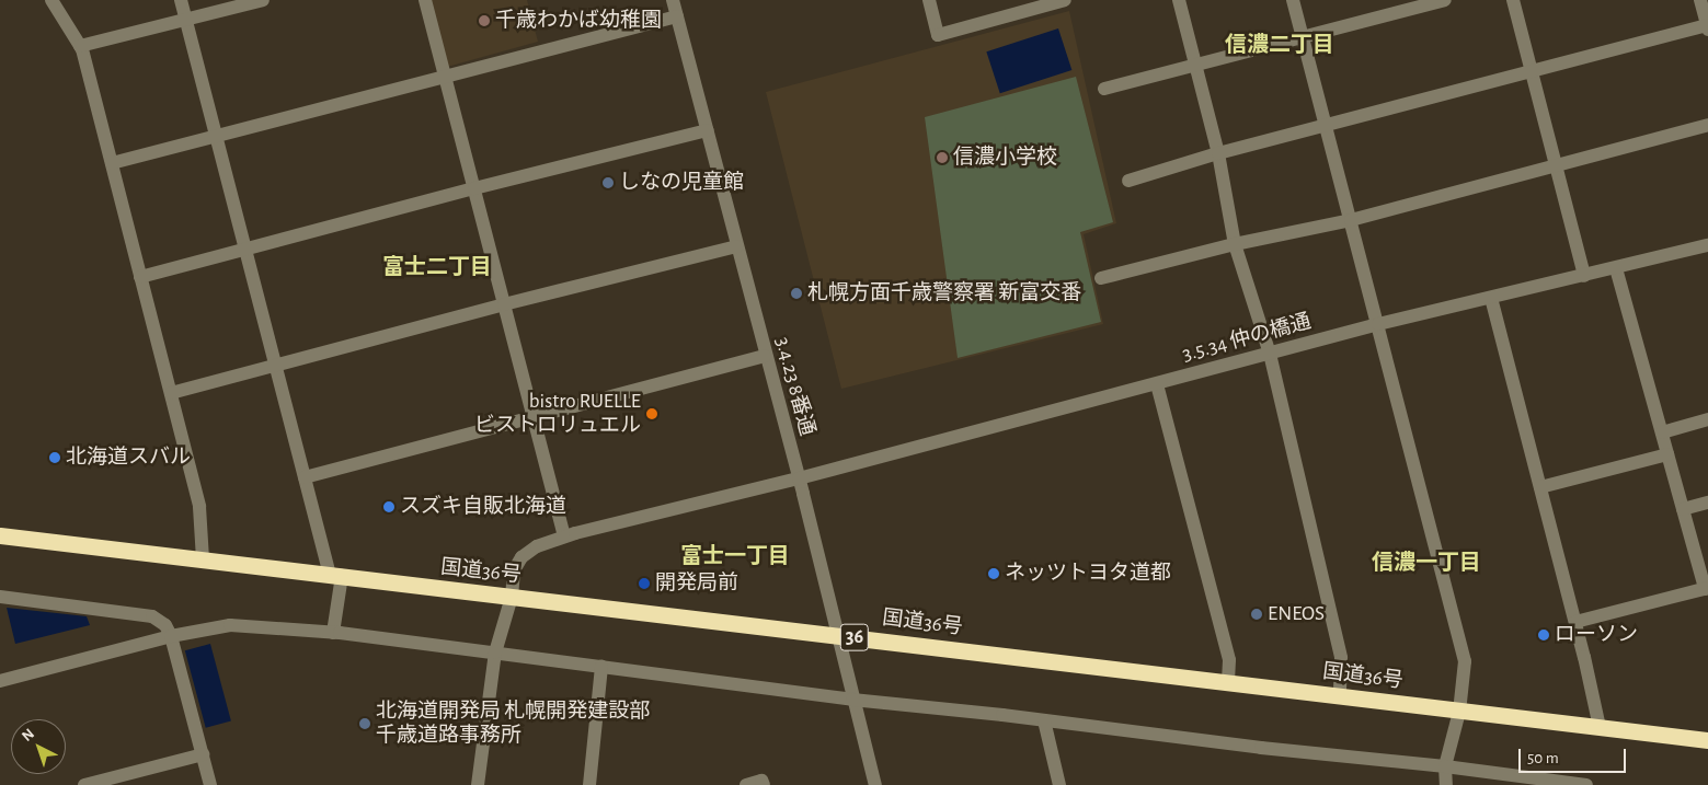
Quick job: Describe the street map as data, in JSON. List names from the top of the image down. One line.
{"streets":{"highway":["国道36号","36"],"street":["3.5.34 仲の橋通","3.4.23 8番通"]},"crossings":[["3.5.34 仲の橋通","3.4.23 8番通"],["3.5.34 仲の橋通","国道36号"],["3.4.23 8番通","国道36号"]],"districts":["信濃二丁目","富士二丁目","富士一丁目","信濃一丁目"],"places":["千歳わかば幼稚園","信濃小学校","しなの児童館","札幌方面千歳警察署 新富交番","bistro RUELLE ビストロリュエル","北海道スバル","スズキ自販北海道","ネッツトヨタ道都","開発局前","ENEOS","ローソン","北海道開発局 札幌開発建設部 千歳道路事務所"],"scale_bar":"50 m","north":"top left"}
